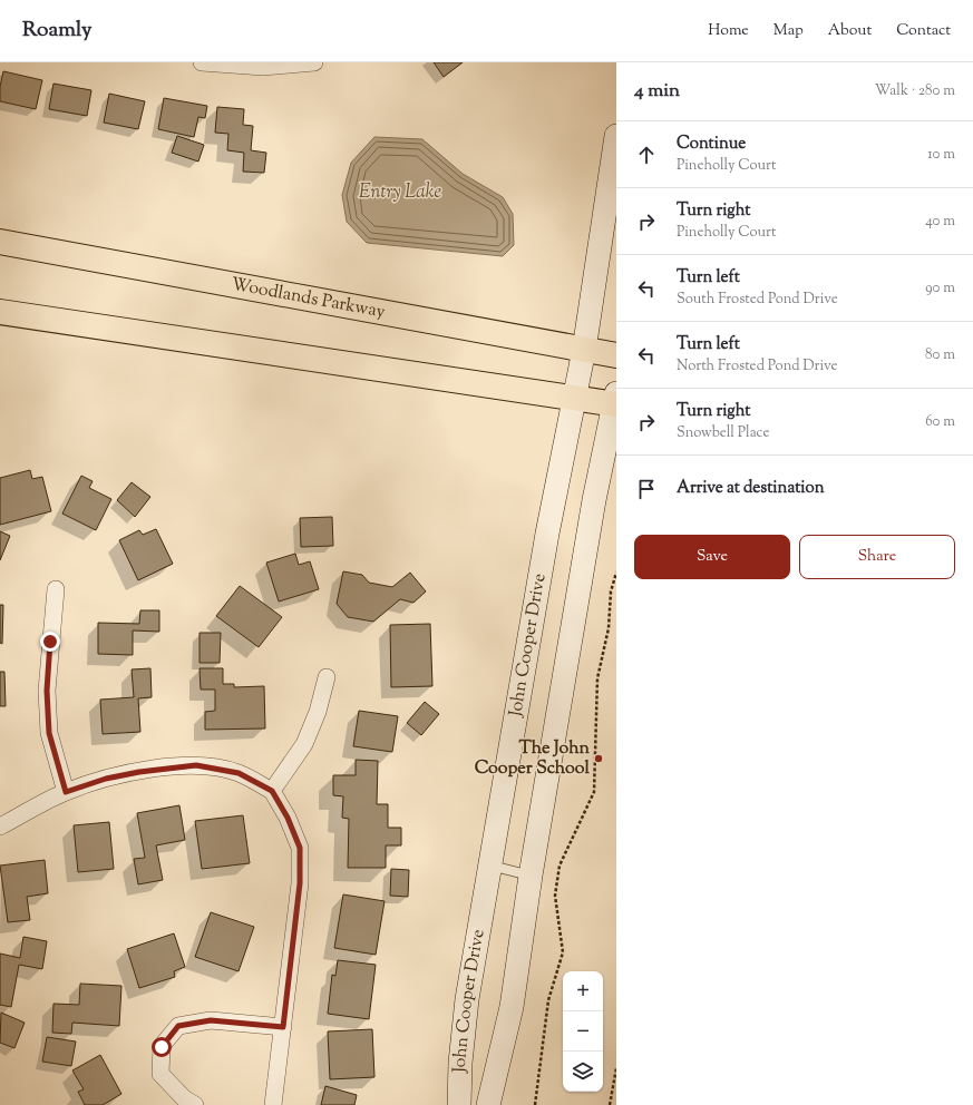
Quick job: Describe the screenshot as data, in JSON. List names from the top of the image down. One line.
{"streets":{"main road":["Woodlands Parkway"],"street":["John Cooper Drive"]},"crossings":[["Woodlands Parkway","John Cooper Drive"]],"water":["Entry Lake"],"places":["The John Cooper School"],"page":{"header":"Roamly","nav":["Home","Map","About","Contact"],"heading":["4 min","Walk · 280 m"],"list":[["Continue","Pineholly Court","10 m"],["Turn right","Pineholly Court","40 m"],["Turn left","South Frosted Pond Drive","90 m"],["Turn left","North Frosted Pond Drive","80 m"],["Turn right","Snowbell Place","60 m"],"Arrive at destination"],"buttons":["Save","Share"],"map_buttons":["+","−"]}}
